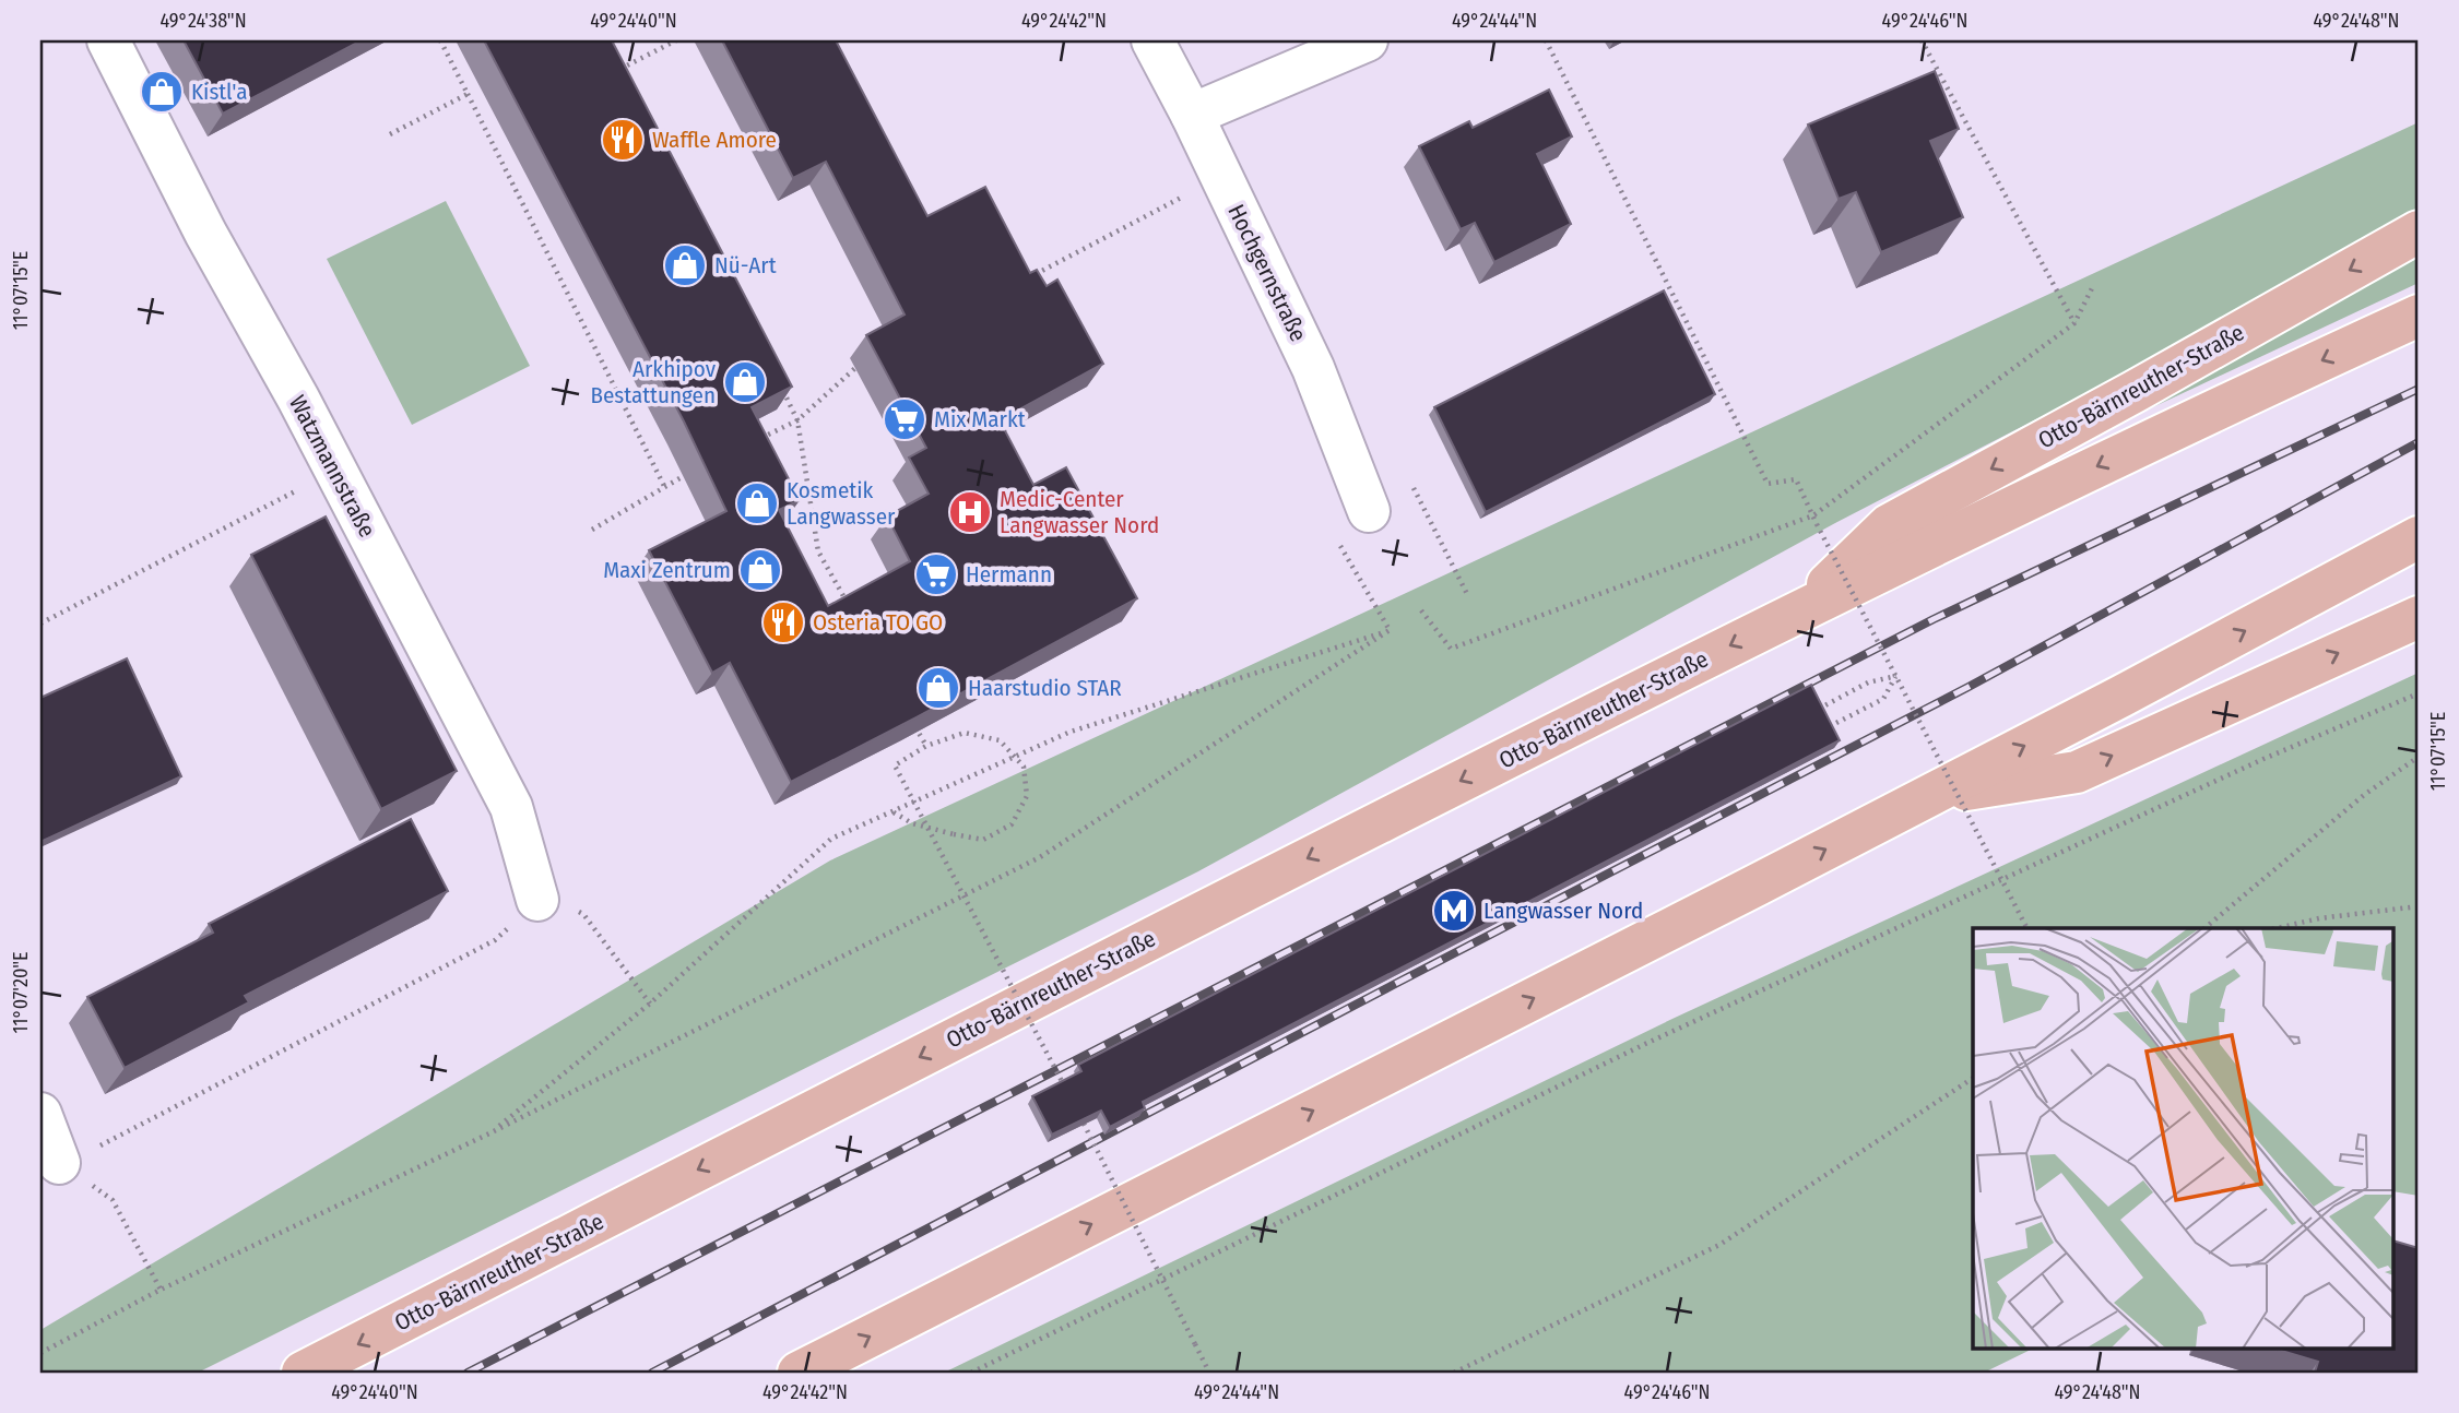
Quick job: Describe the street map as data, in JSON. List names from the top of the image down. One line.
{"streets":{"main road":["Otto-Bärnreuther-Straße"],"street":["Hochgernstraße","Watzmannstraße"]},"places":{"shop":["Kistl'a","Nü-Art","Arkhipov Bestattungen","Kosmetik Langwasser","Maxi Zentrum","Haarstudio STAR"],"restaurant":["Waffle Amore","Osteria TO GO"],"supermarket":["Mix Markt","Hermann"],"hospital":["Medic-Center Langwasser Nord"],"metro station":["Langwasser Nord"]},"coordinates":["49°24'38\"N","49°24'40\"N","49°24'42\"N","49°24'44\"N","49°24'46\"N","49°24'48\"N","11°07'15\"E","11°07'20\"E"]}
